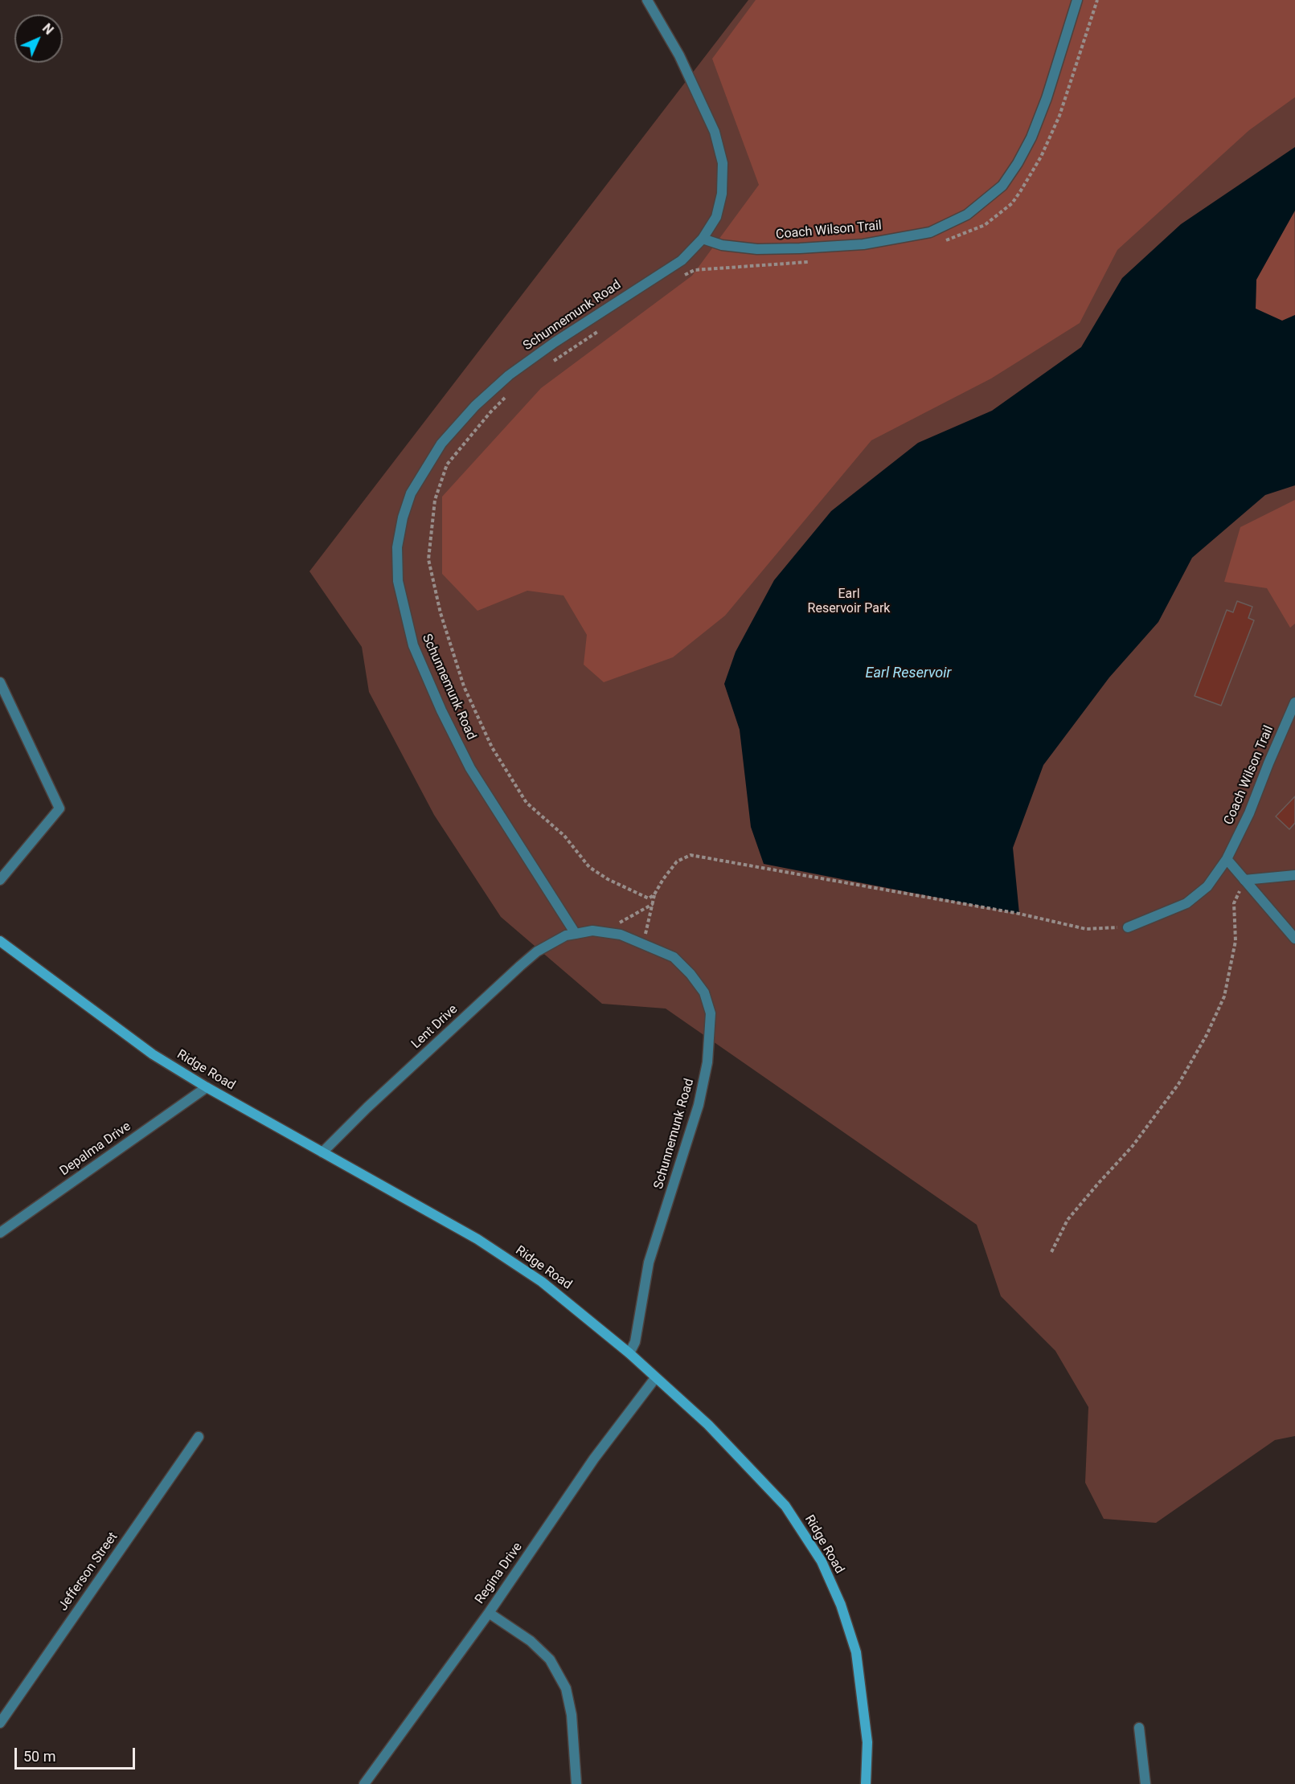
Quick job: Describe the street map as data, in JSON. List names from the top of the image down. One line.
{"streets":{"street":["Coach Wilson Trail","Schunnemunk Road","Lent Drive","Ridge Road","Depalma Drive","Jefferson Street","Regina Drive"]},"crossings":[["Coach Wilson Trail","Schunnemunk Road"],["Schunnemunk Road","Lent Drive"],["Schunnemunk Road","Ridge Road"],["Lent Drive","Ridge Road"],["Ridge Road","Depalma Drive"],["Ridge Road","Regina Drive"]],"water":["Earl Reservoir"],"parks":["Earl Reservoir Park"],"scale_bar":"50 m","north":"top right"}
